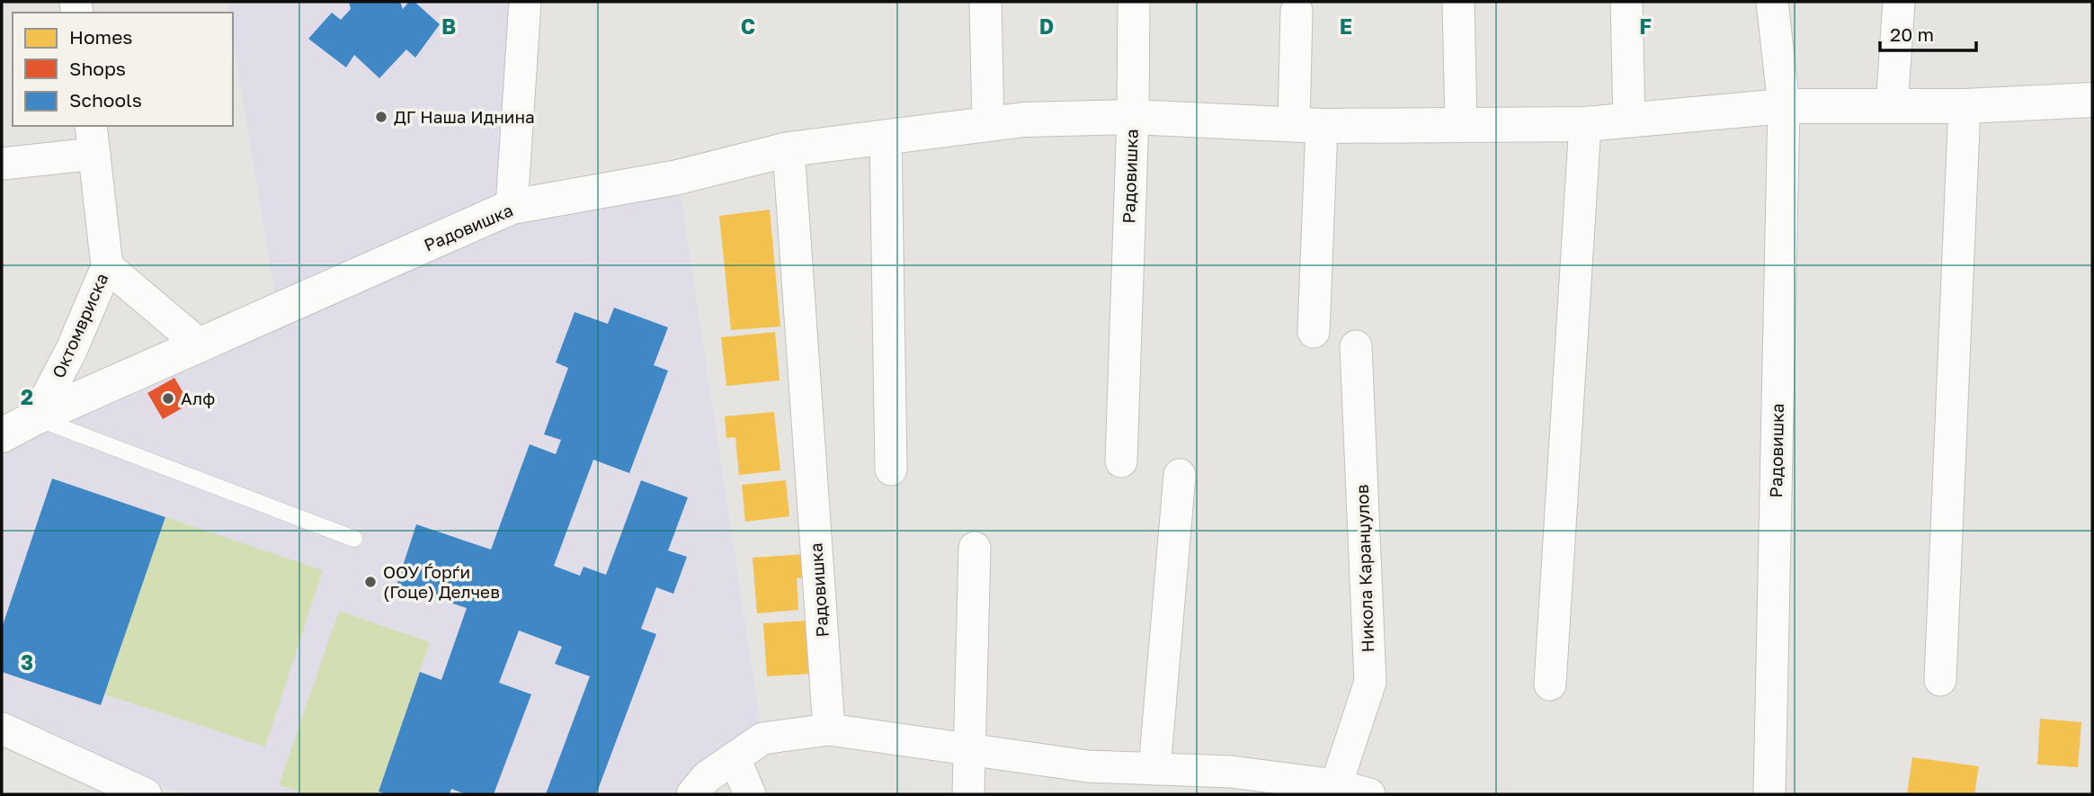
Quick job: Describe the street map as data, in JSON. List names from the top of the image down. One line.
{"streets":{"street":["Радовишка","Октомвриска","Никола Каранџулов"]},"crossings":[["Радовишка","Октомвриска"]],"places":["ДГ Наша Иднина","Алф","ООУ Ѓорѓи (Гоце) Делчев"],"legend":["Homes","Shops","Schools"],"scale_bar":"20 m","grid":{"columns":["B","C","D","E","F"],"rows":["2","3"]}}
